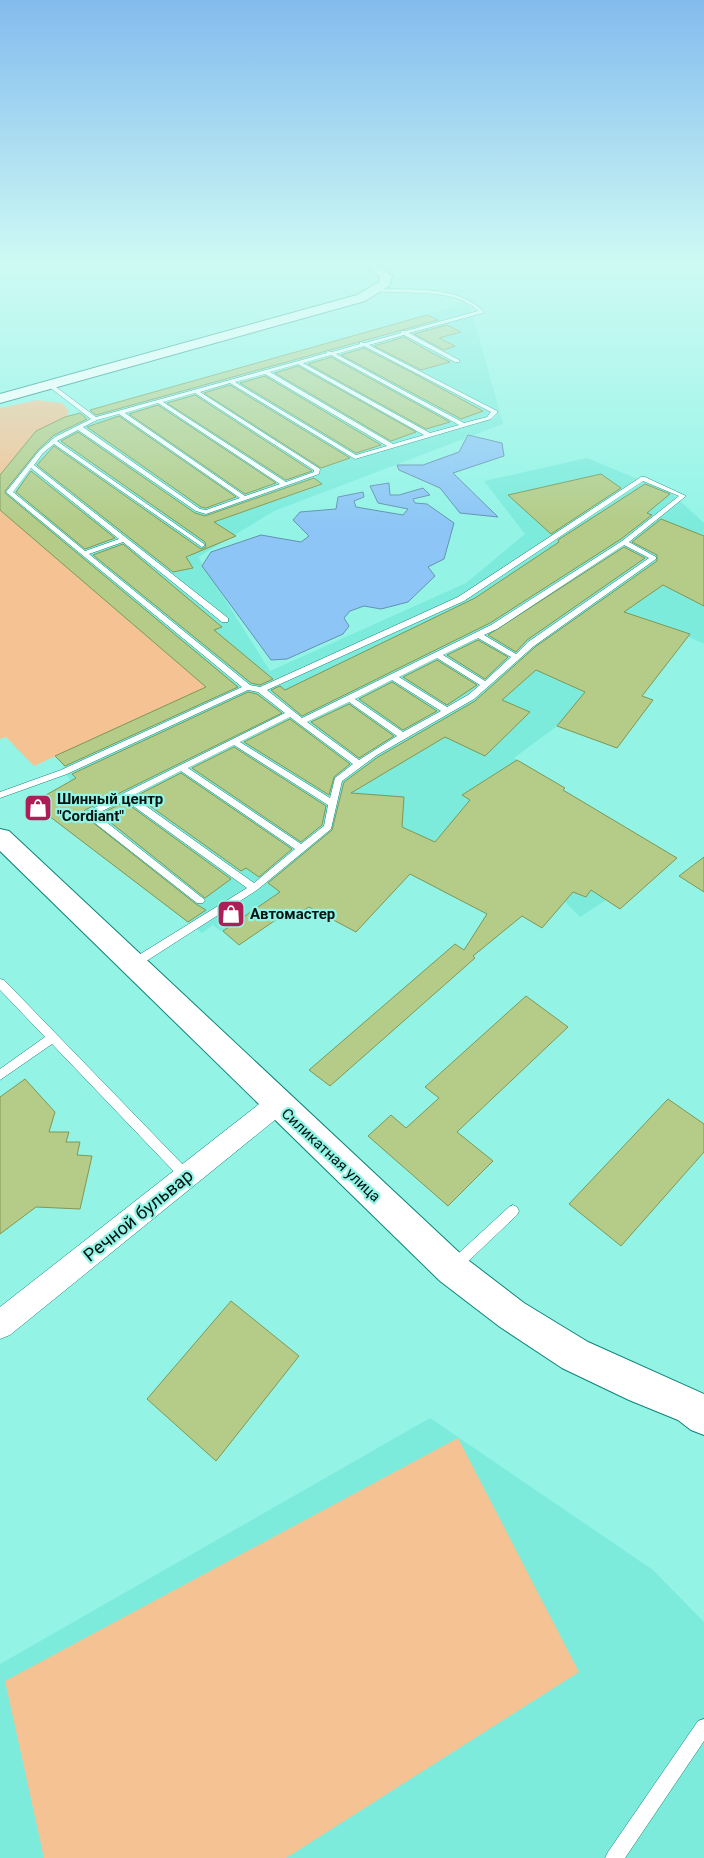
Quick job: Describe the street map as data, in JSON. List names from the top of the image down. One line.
{"streets":{"street":["Силикатная улица","Речной бульвар"]},"crossings":[["Силикатная улица","Речной бульвар"]],"places":{"shop":["Шинный центр \"Cordiant\"","Автомастер"]}}
